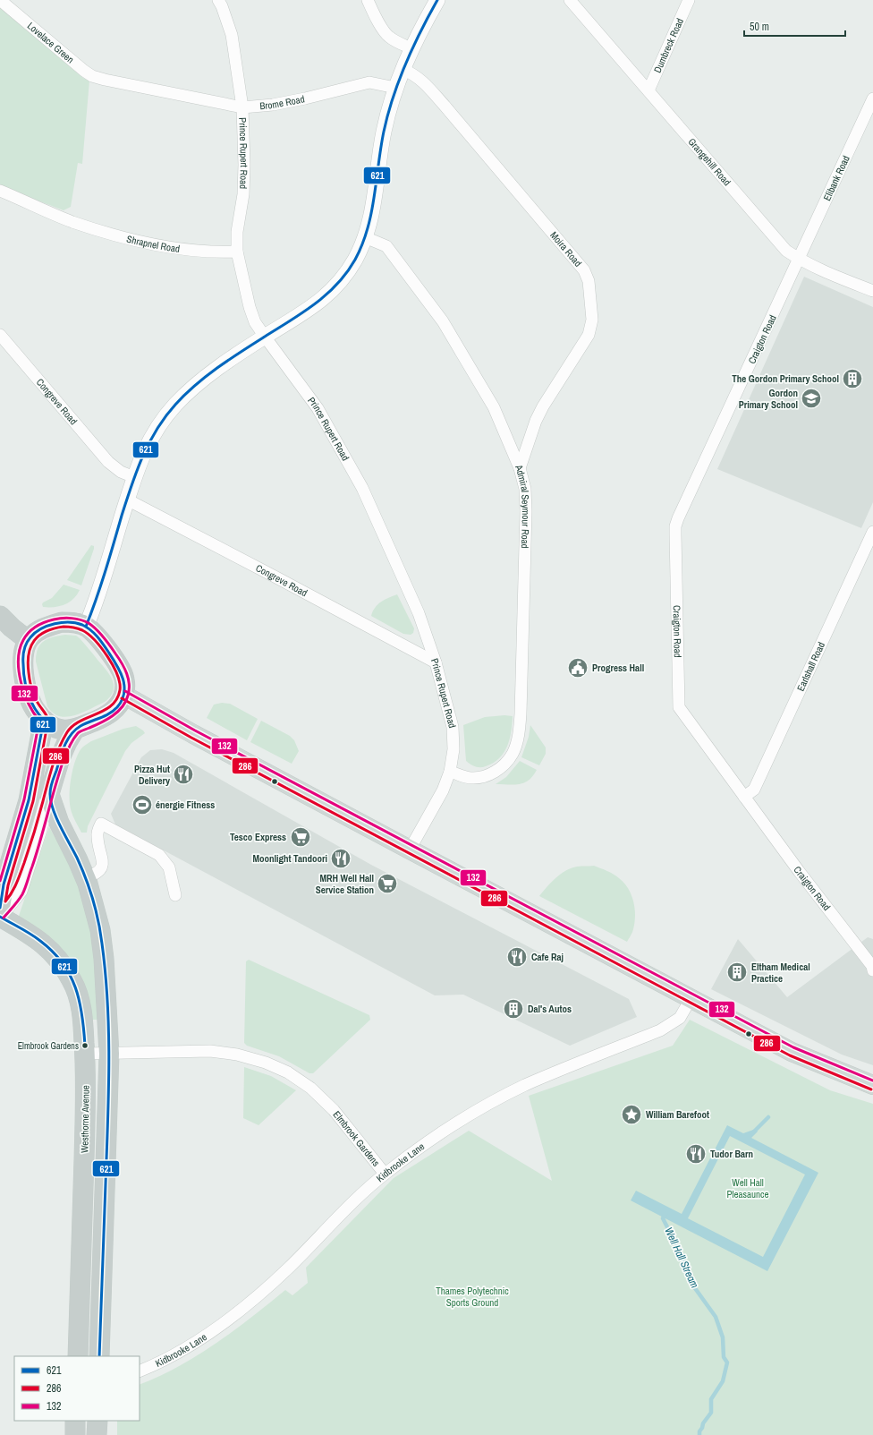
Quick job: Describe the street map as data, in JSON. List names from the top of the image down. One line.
{"streets":{"highway":["Westhorne Avenue"],"street":["Lovelace Green","Dumbreck Road","Brome Road","Prince Rupert Road","Grangehill Road","Elibank Road","Shrapnel Road","Moira Road","Craigton Road","Congreve Road","Admiral Seymour Road","Earlshall Road","Elmbrook Gardens","Kidbrooke Lane"]},"crossings":[["Lovelace Green","Brome Road"],["Dumbreck Road","Grangehill Road"],["Brome Road","Prince Rupert Road"],["Prince Rupert Road","Shrapnel Road"],["Prince Rupert Road","Congreve Road"],["Prince Rupert Road","Admiral Seymour Road"],["Grangehill Road","Elibank Road"],["Grangehill Road","Craigton Road"],["Elibank Road","Craigton Road"],["Moira Road","Admiral Seymour Road"],["Craigton Road","Earlshall Road"],["Westhorne Avenue","Elmbrook Gardens"],["Elmbrook Gardens","Kidbrooke Lane"]],"water":["Well Hall Stream"],"parks":["Well Hall Pleasaunce","Thames Polytechnic Sports Ground"],"places":{"building":["The Gordon Primary School","Eltham Medical Practice","Dal's Autos"],"school or university":["Gordon Primary School"],"public building":["Progress Hall"],"restaurant":["Pizza Hut Delivery","Moonlight Tandoori","Cafe Raj","Tudor Barn"],"sports":["énergie Fitness"],"supermarket":["Tesco Express","MRH Well Hall Service Station"],"other":["Elmbrook Gardens"],"place":["William Barefoot"]},"lines":["transit line 621","transit line 132","transit line 286"],"legend":["621","286","132"],"scale_bar":"50 m"}
